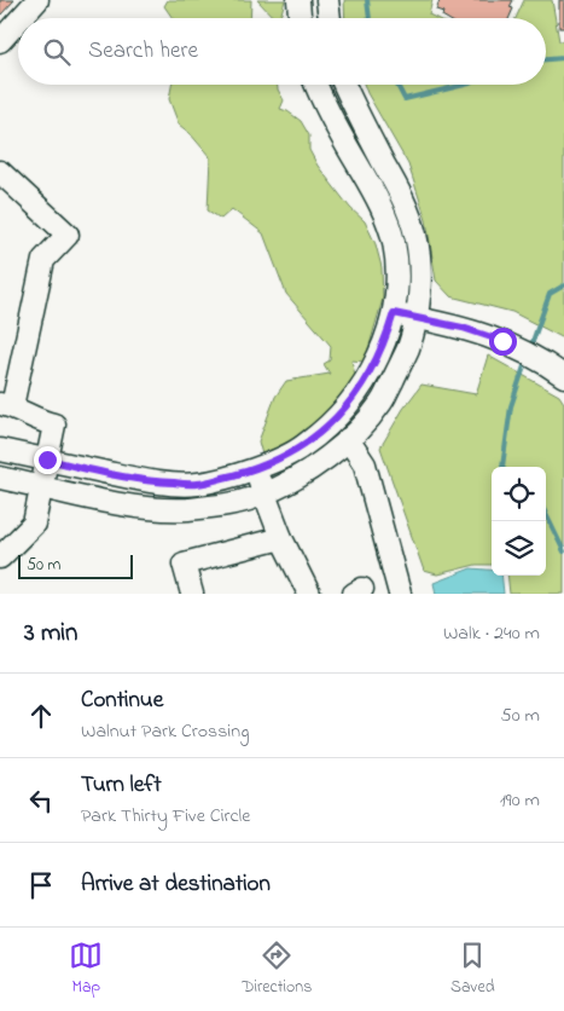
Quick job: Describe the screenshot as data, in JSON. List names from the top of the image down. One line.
{"scale_bar":"50 m","page":{"search":"Search here","scale":"50 m","heading":["3 min","Walk · 240 m"],"list":[["Continue","Walnut Park Crossing","50 m"],["Turn left","Park Thirty Five Circle","190 m"],"Arrive at destination"],"nav":["Map","Directions","Saved"]}}
